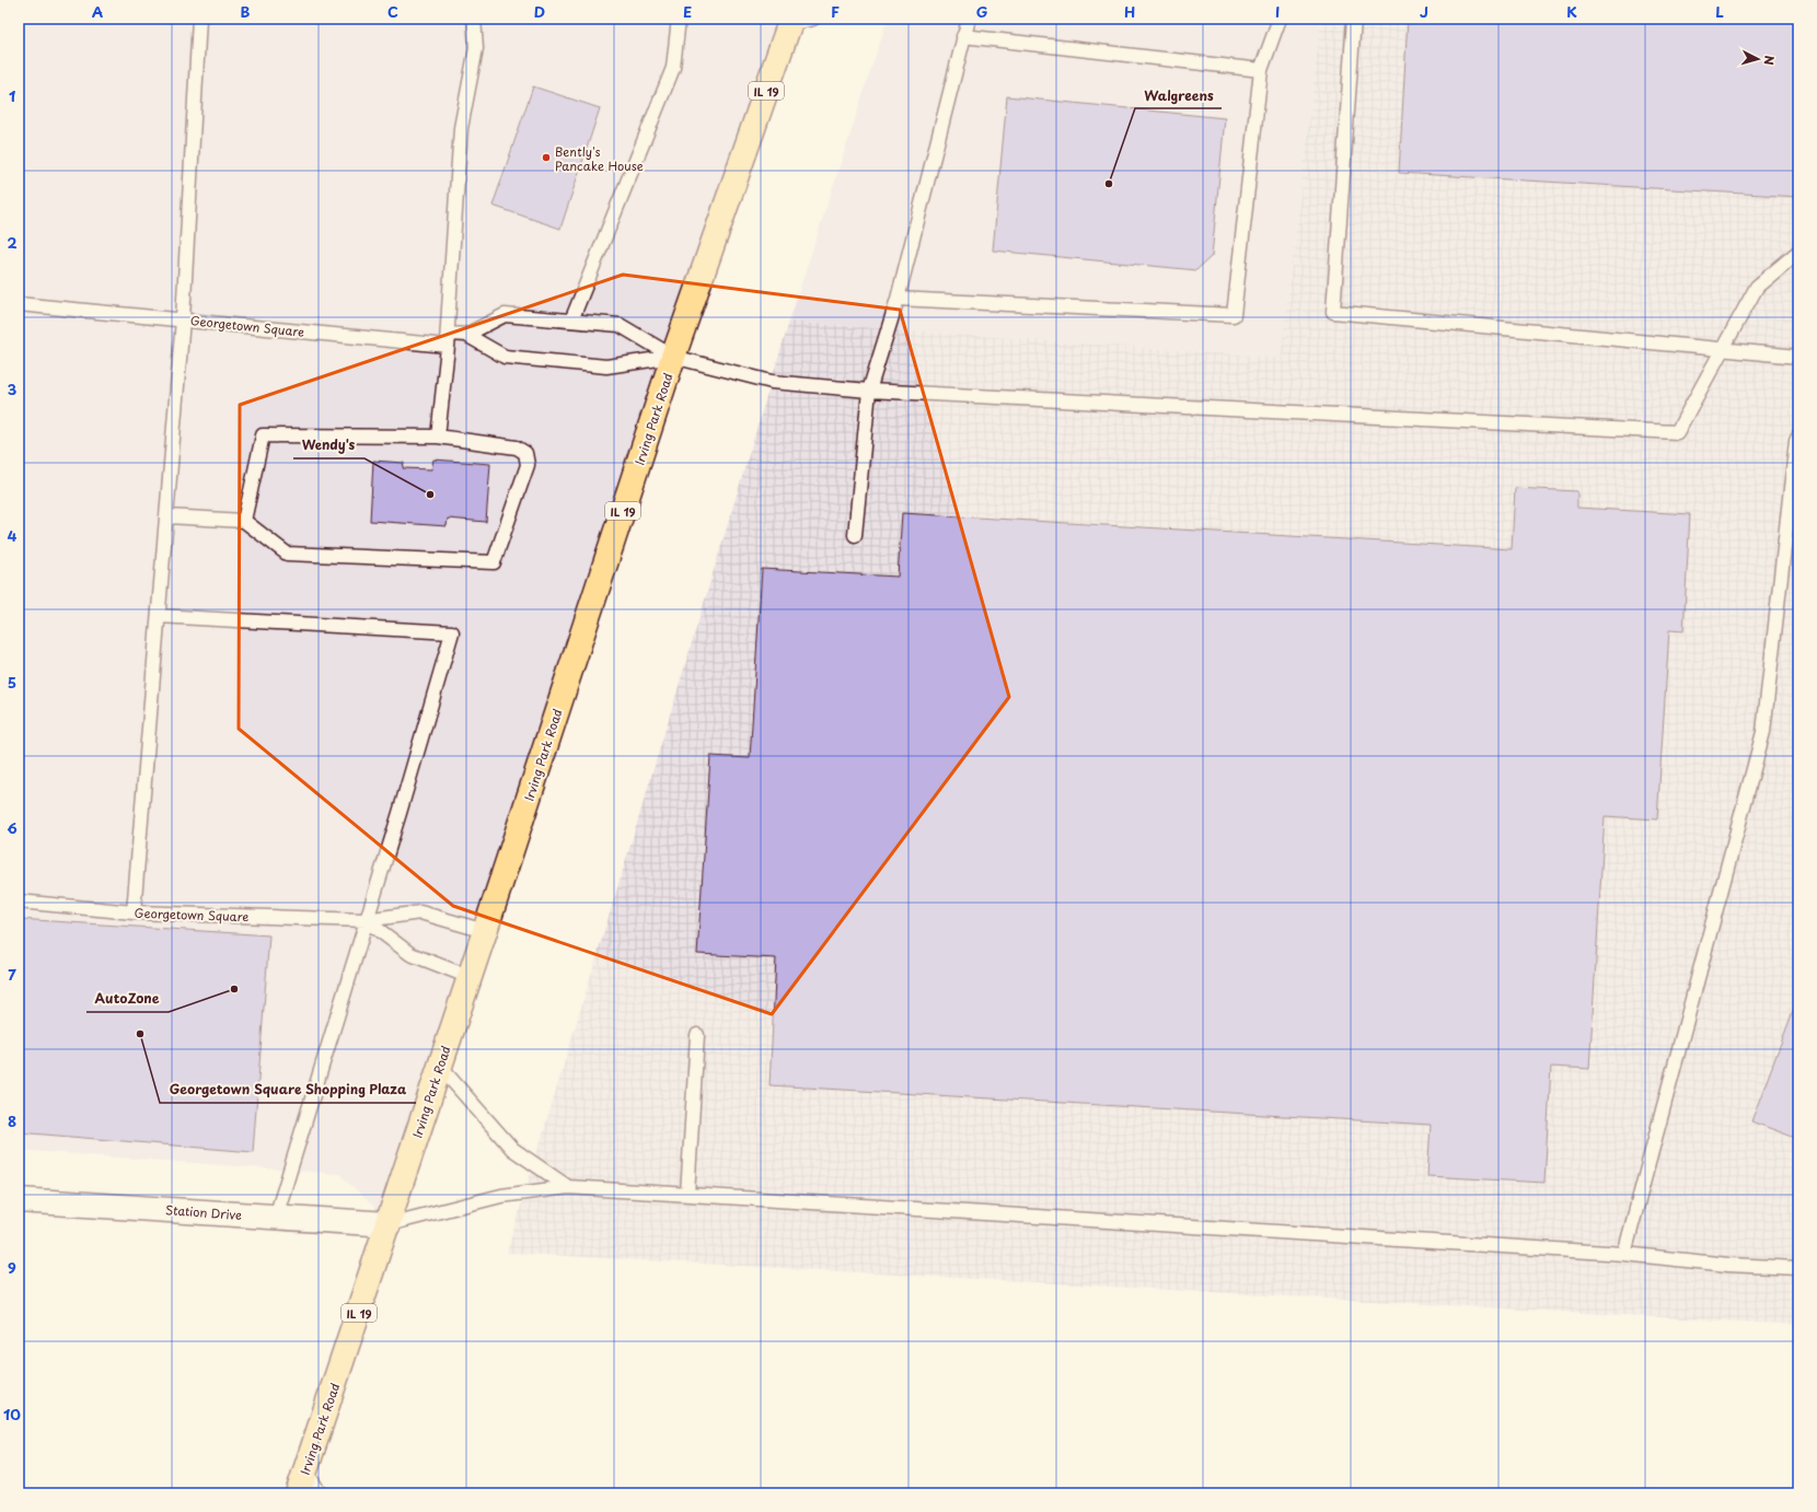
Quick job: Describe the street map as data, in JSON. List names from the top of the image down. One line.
{"streets":{"main road":["IL 19","Irving Park Road"],"street":["Station Drive"],"lane":["Georgetown Square"]},"crossings":[["Georgetown Square","Irving Park Road"],["Irving Park Road","Station Drive"]],"places":["Bently's Pancake House","Walgreens","Wendy's","AutoZone","Georgetown Square Shopping Plaza"],"north":"right","grid":{"columns":["A","B","C","D","E","F","G","H","I","J","K","L"],"rows":["1","2","3","4","5","6","7","8","9","10"]}}
